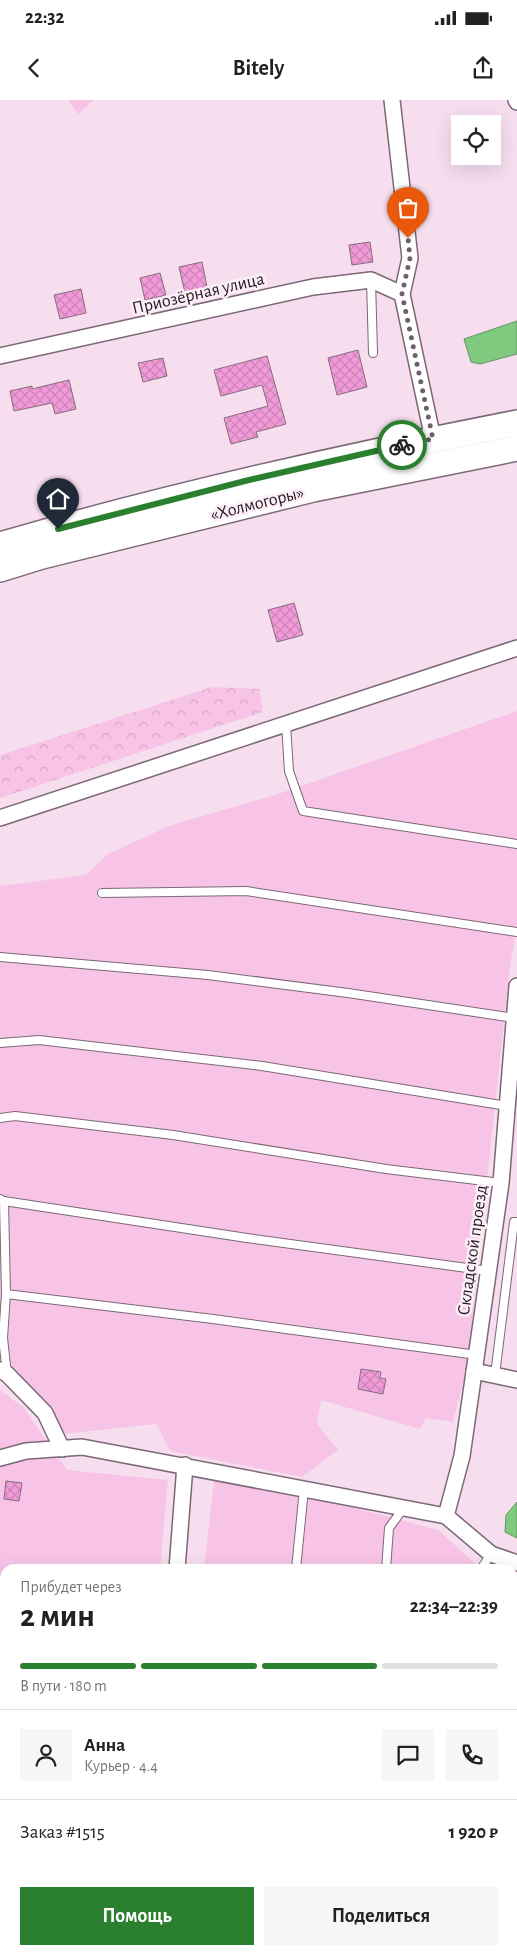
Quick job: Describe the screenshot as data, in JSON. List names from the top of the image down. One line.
{"streets":{"highway":["«Холмогоры»"],"street":["Приозёрная улица","Складской проезд"]},"page":{"status":"22:32","header":"Bitely","heading":["2 мин","Прибудет через","22:34–22:39"],"panel":["Анна","Курьер · 4.4","Заказ #1515","1 920 ₽"],"bar":"В пути · 180 m","buttons":["Помощь","Поделиться"]}}
